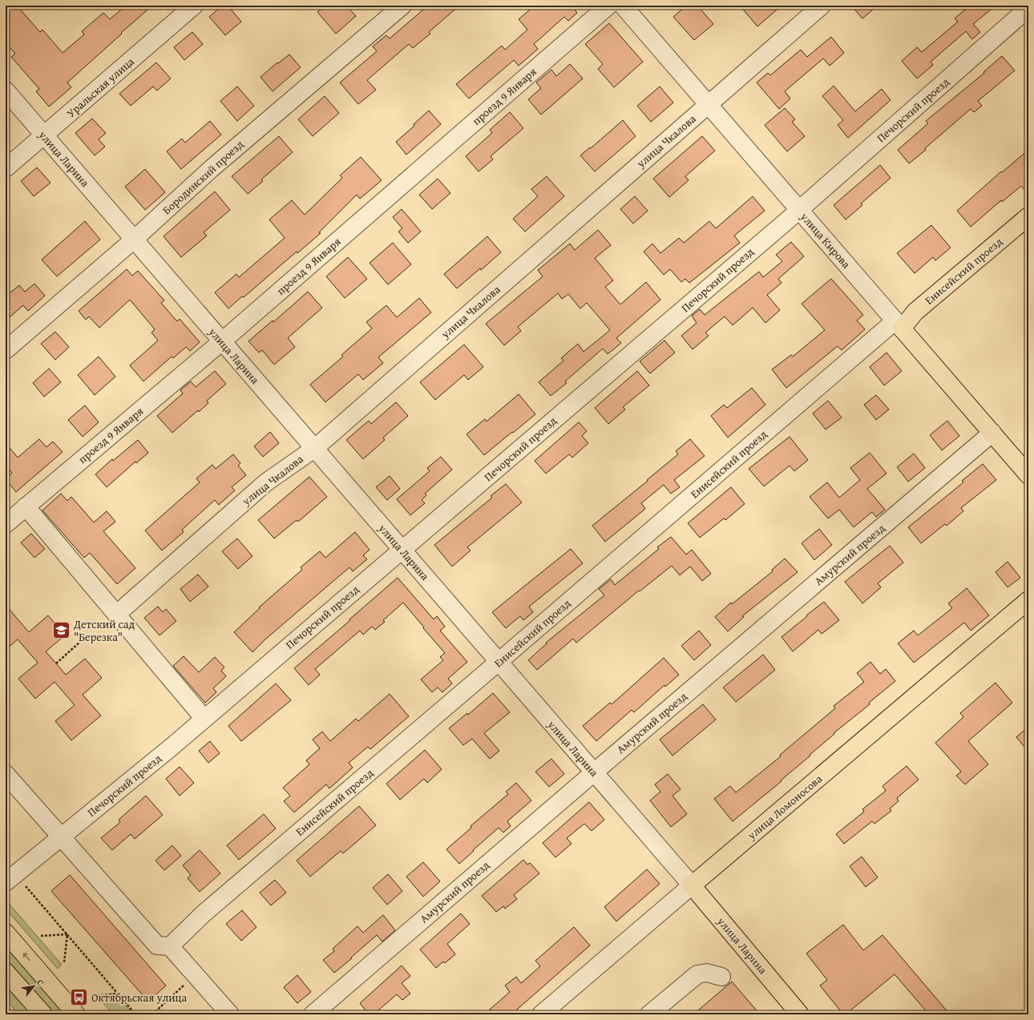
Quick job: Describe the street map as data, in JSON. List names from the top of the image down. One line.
{"streets":{"main road":["улица Ларина","улица Кирова","Енисейский проезд","улица Ломоносова"],"street":["Уральская улица","проезд 9 Января","Печорский проезд","улица Чкалова","Бородинский проезд","Амурский проезд"]},"crossings":[["Уральская улица","улица Ларина"],["проезд 9 Января","улица Ларина"],["Печорский проезд","улица Ларина"],["Печорский проезд","улица Кирова"],["улица Чкалова","улица Ларина"],["улица Чкалова","улица Кирова"],["улица Ларина","Бородинский проезд"],["улица Ларина","Енисейский проезд"],["улица Ларина","Амурский проезд"],["улица Ларина","улица Ломоносова"],["улица Кирова","Енисейский проезд"],["улица Кирова","Амурский проезд"]],"places":{"school or university":["Детский сад \"Березка\""],"bus stop":["Октябрьская улица"]},"north":"top right"}
